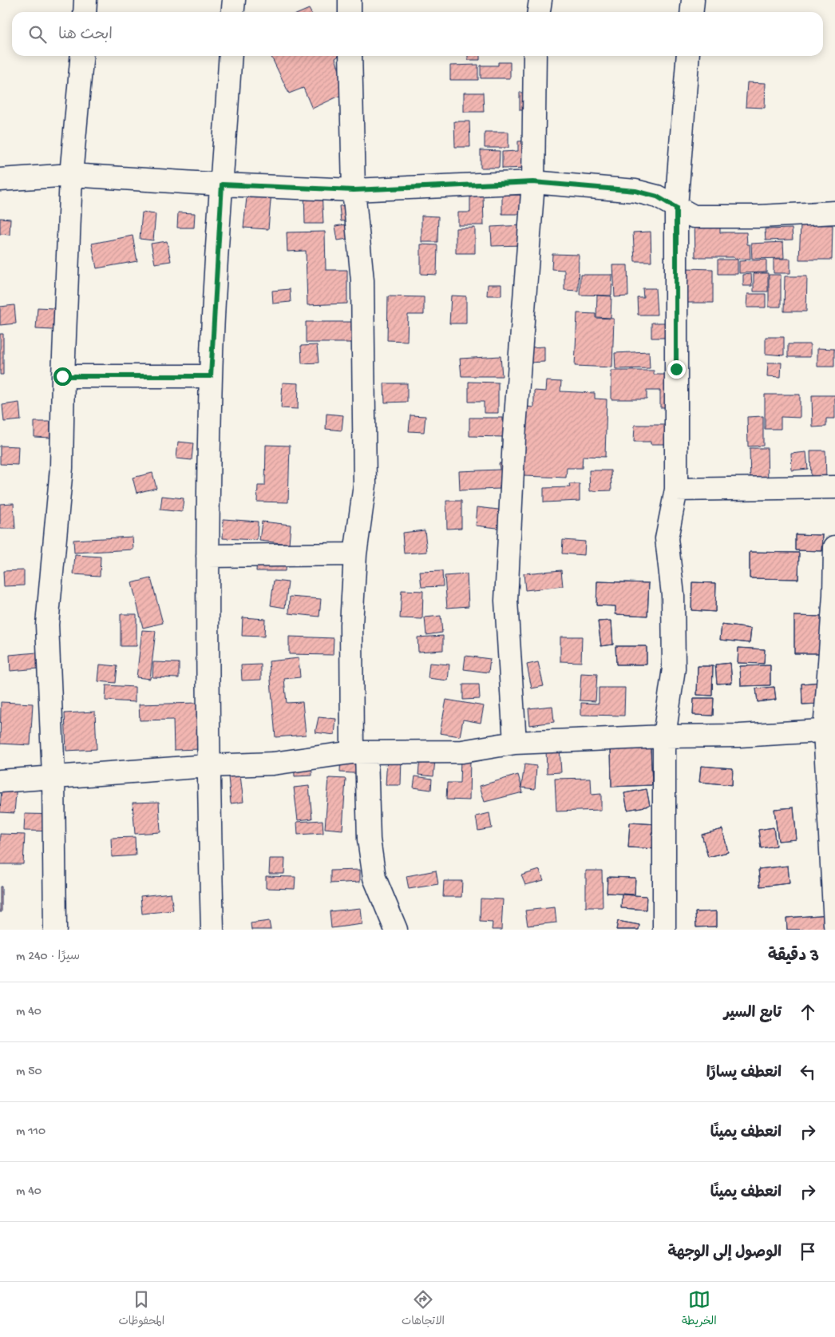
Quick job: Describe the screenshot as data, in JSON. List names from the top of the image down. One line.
{"page":{"search":"ابحث هنا","heading":["3 دقيقة","سيرًا · 240 m"],"list":[["تابع السير","40 m"],["انعطف يسارًا","50 m"],["انعطف يمينًا","110 m"],["انعطف يمينًا","40 m"],"الوصول إلى الوجهة"],"nav":["الخريطة","الاتجاهات","المحفوظات"]}}
